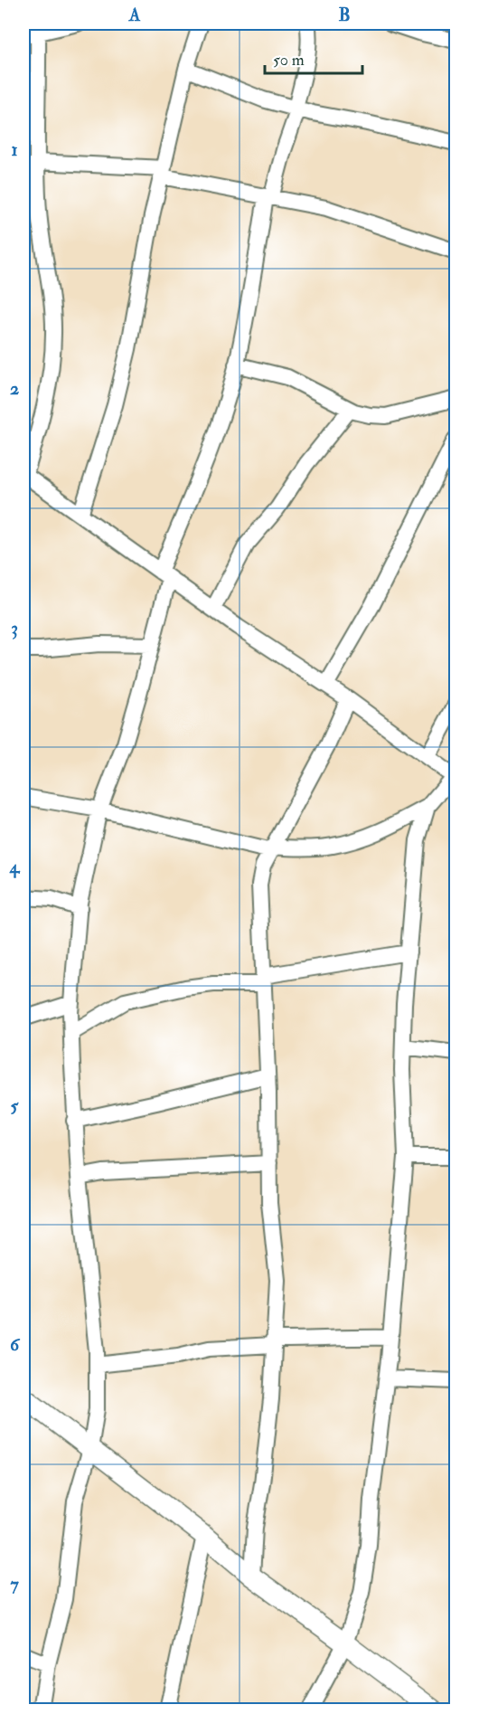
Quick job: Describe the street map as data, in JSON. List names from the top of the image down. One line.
{"scale_bar":"50 m","grid":{"columns":["A","B"],"rows":["1","2","3","4","5","6","7"]}}
